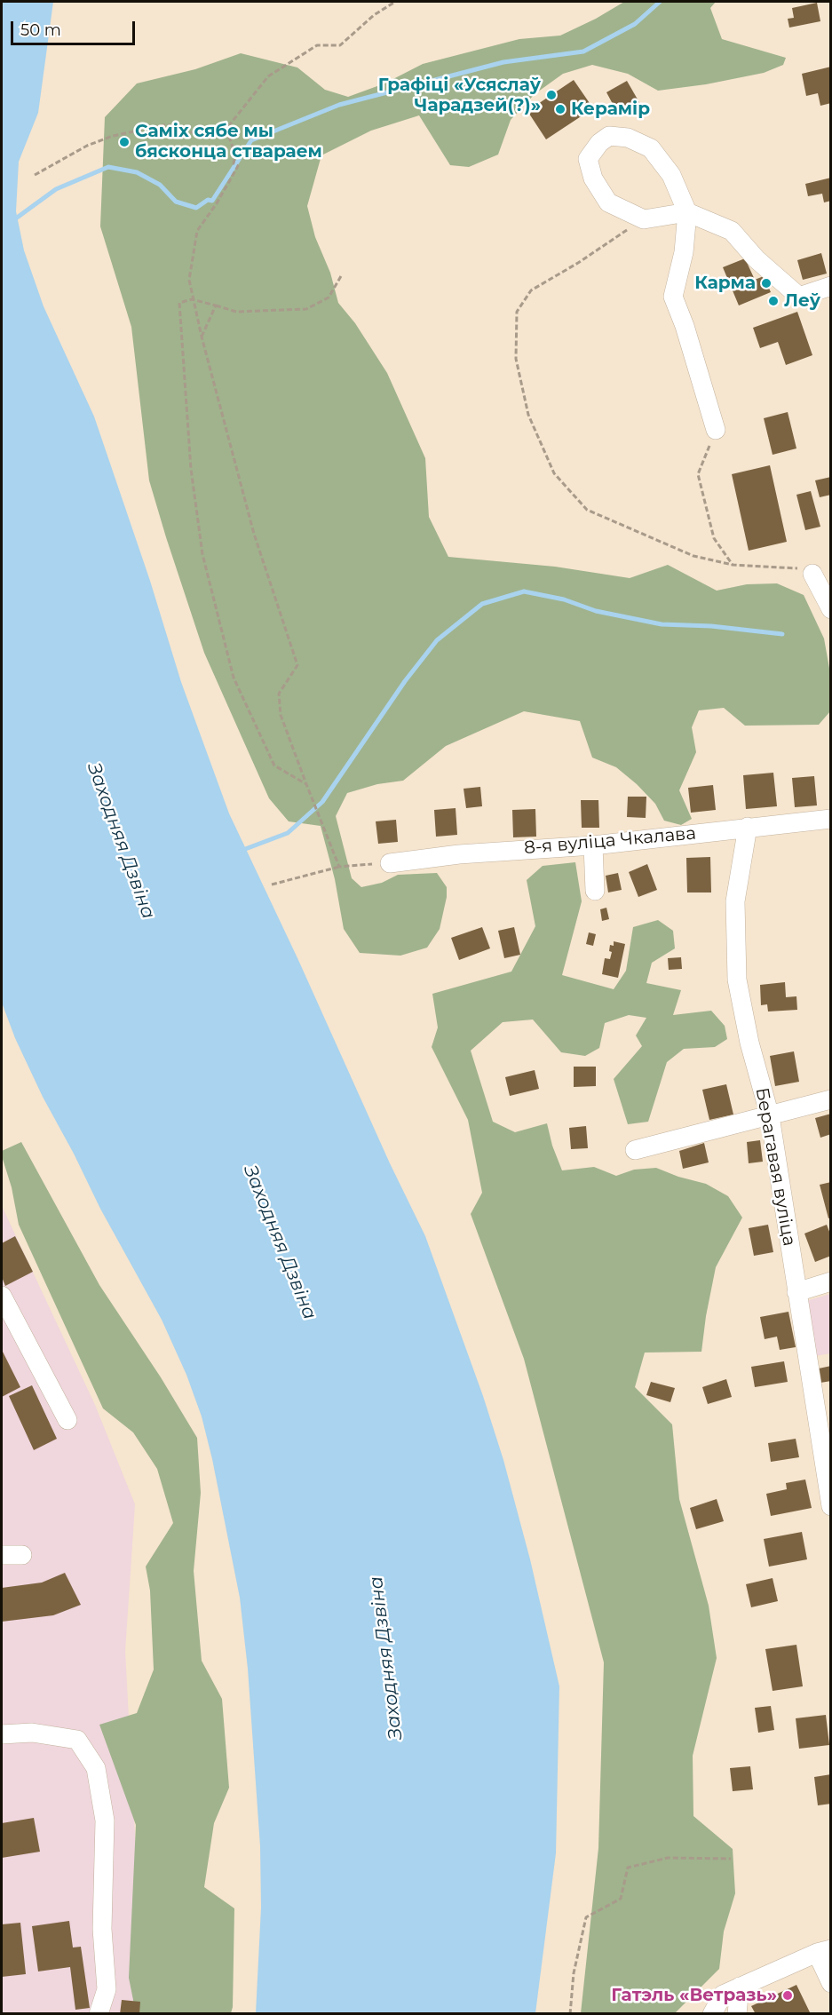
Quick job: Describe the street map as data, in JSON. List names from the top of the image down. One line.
{"streets":{"street":["8-я вуліца Чкалава","Берагавая вуліца"]},"crossings":[["8-я вуліца Чкалава","Берагавая вуліца"]],"water":["Заходняя Дзвіна"],"places":["Графіці «Усяслаў Чарадзей(?)»","Керамір","Саміх сябе мы бясконца ствараем","Карма","Леў","Гатэль «Ветразь»"],"scale_bar":"50 m"}
